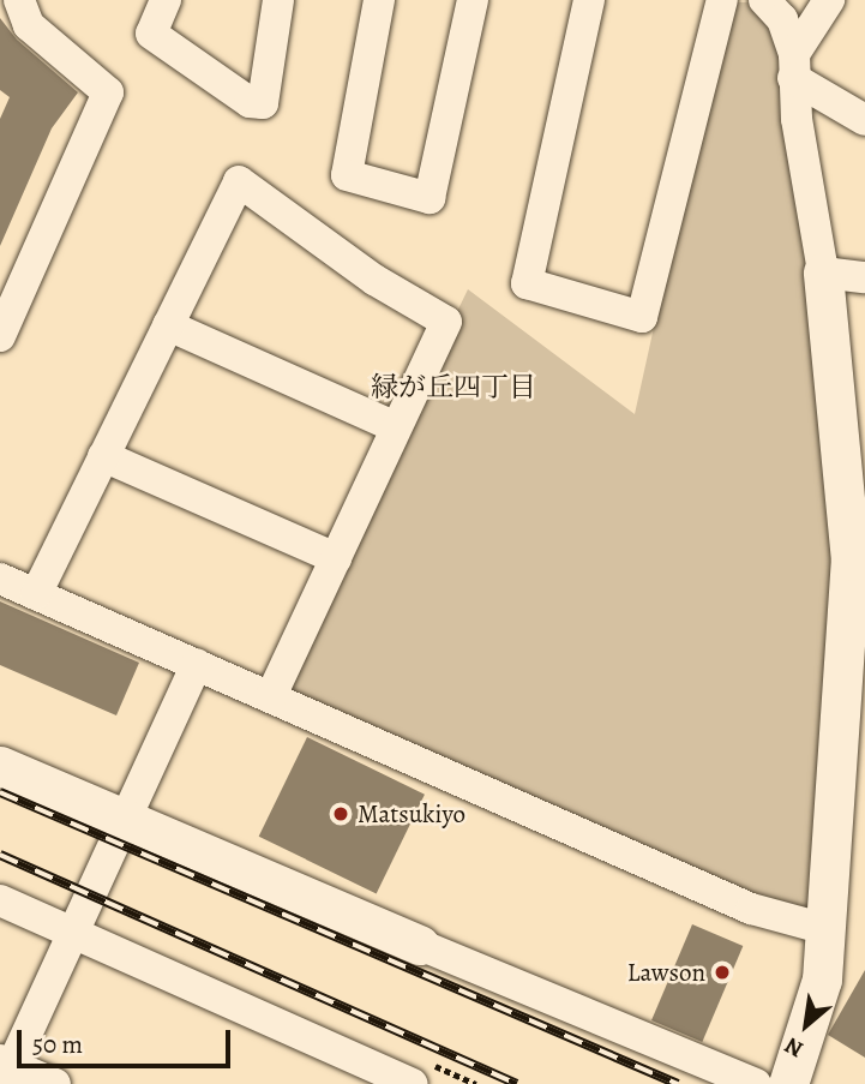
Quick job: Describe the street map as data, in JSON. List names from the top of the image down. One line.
{"districts":["緑が丘四丁目"],"places":["Matsukiyo","Lawson"],"scale_bar":"50 m","north":"bottom left"}
